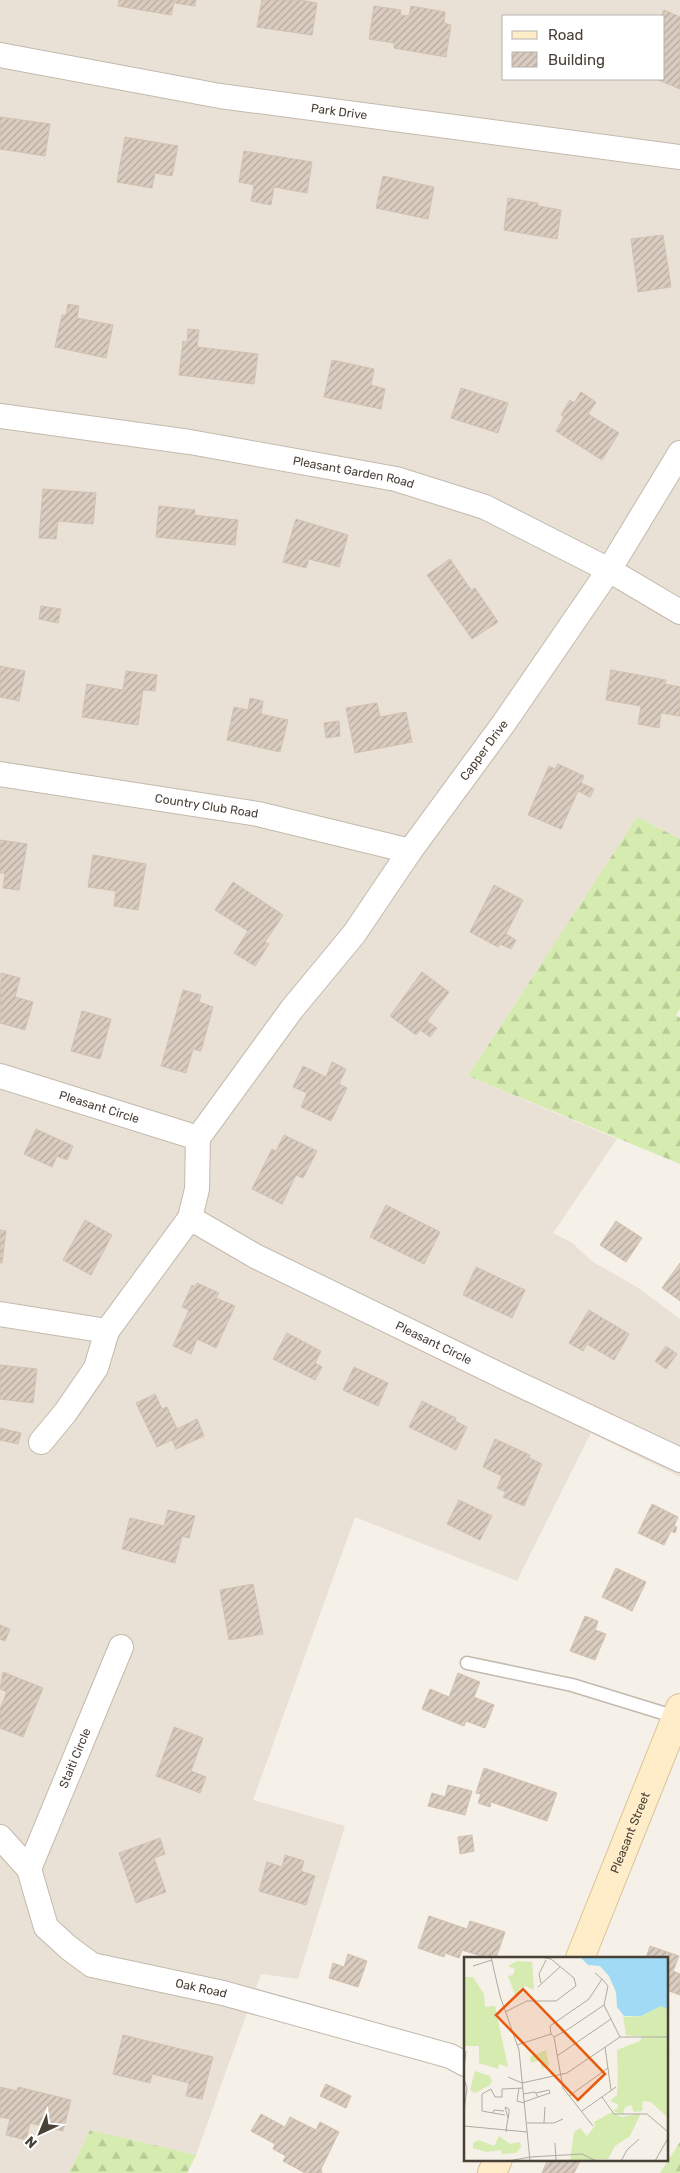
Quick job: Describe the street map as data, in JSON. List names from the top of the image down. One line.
{"streets":{"main road":["Pleasant Street"],"street":["Park Drive","Pleasant Garden Road","Capper Drive","Country Club Road","Pleasant Circle","Staiti Circle","Oak Road"]},"crossings":[["Pleasant Garden Road","Capper Drive"],["Capper Drive","Country Club Road"],["Capper Drive","Pleasant Circle"],["Staiti Circle","Oak Road"]],"legend":["Road","Building"],"north":"bottom left"}
